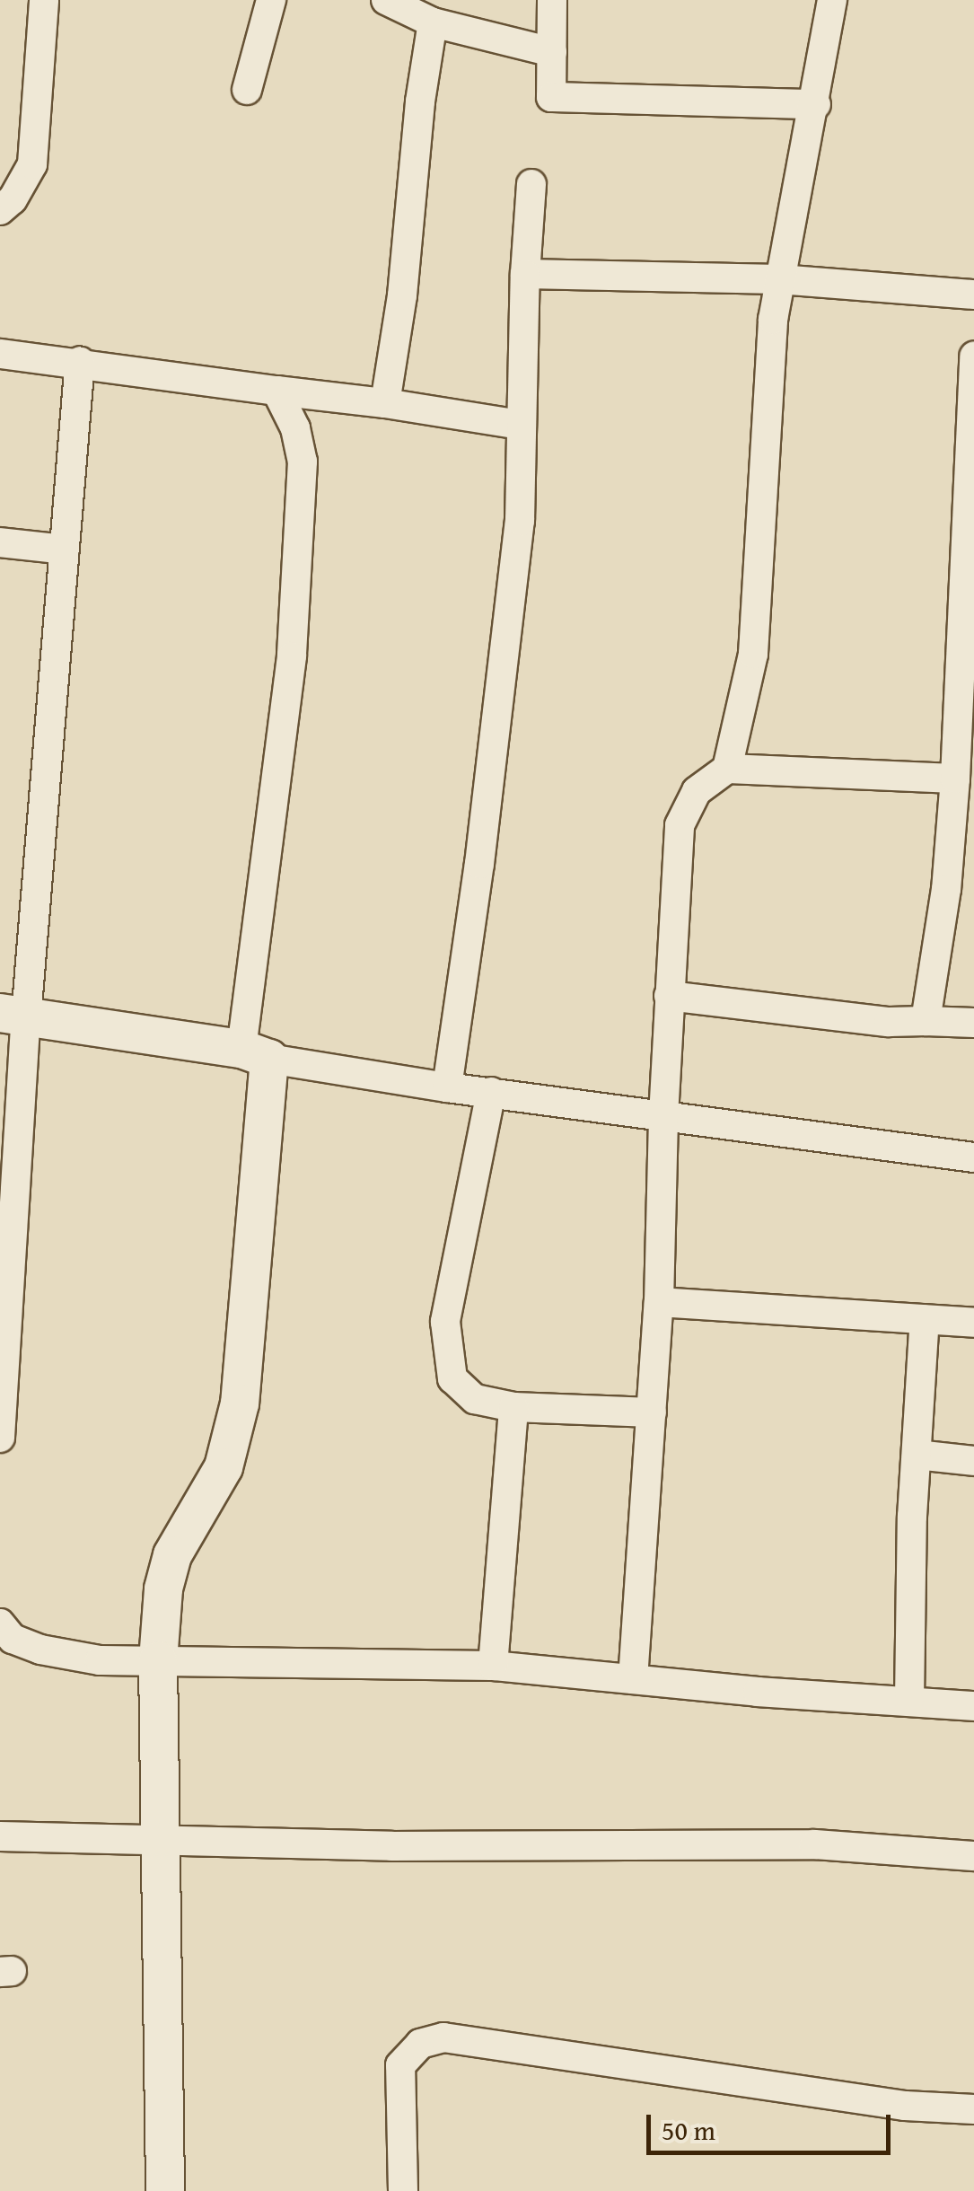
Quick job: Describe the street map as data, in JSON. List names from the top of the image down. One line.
{"scale_bar":"50 m"}
